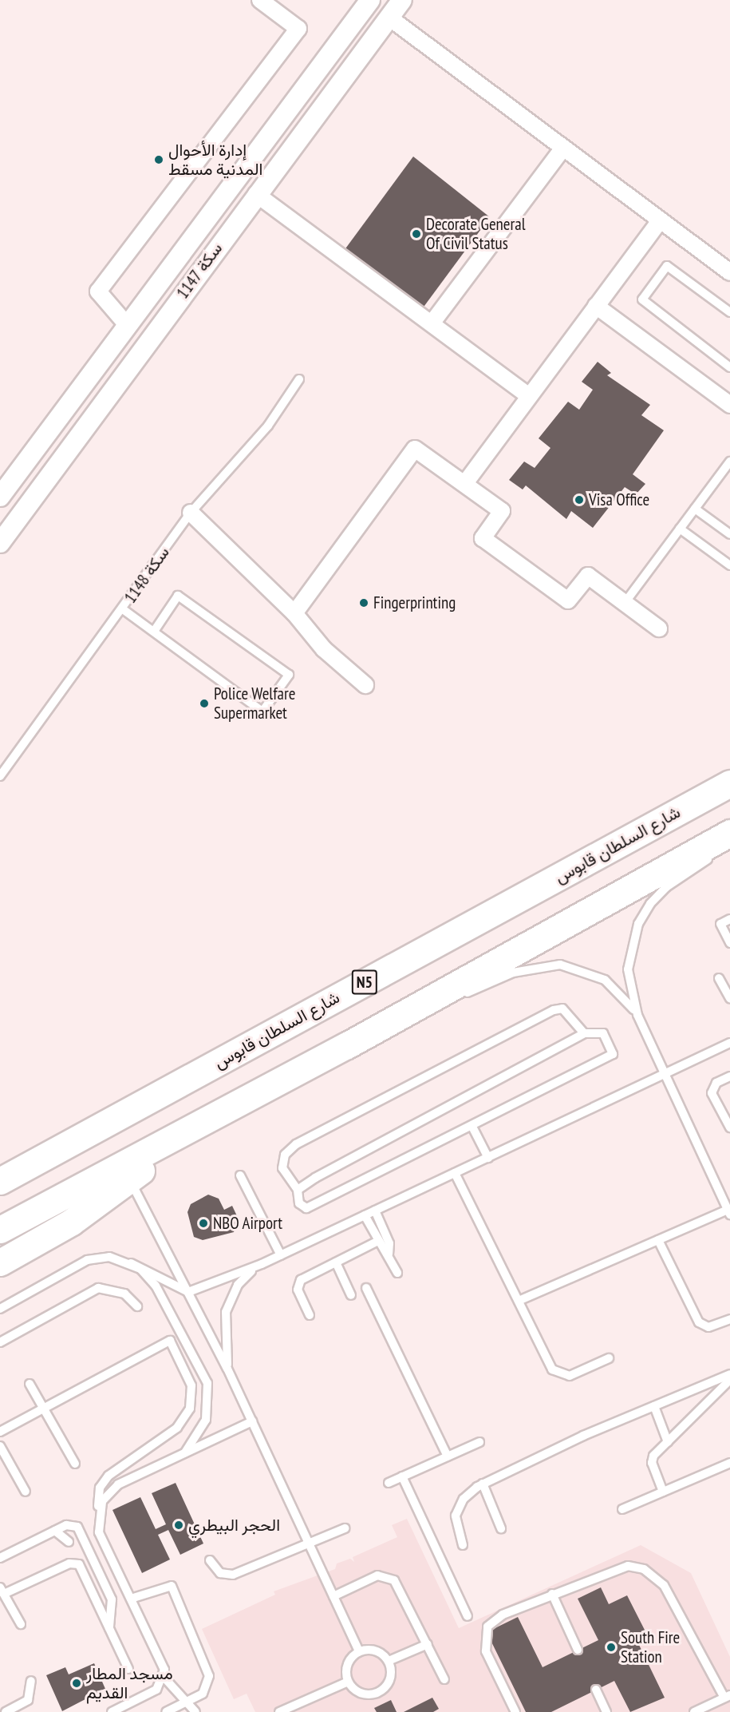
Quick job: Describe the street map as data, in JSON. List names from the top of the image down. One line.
{"streets":{"highway":["شارع السلطان قابوس","N5"],"street":["سكة 1147"],"lane":["سكة 1148"]},"places":["إدارة الأحوال المدنية مسقط","Decorate General Of Civil Status","Visa Office","Fingerprinting","Police Welfare Supermarket","NBO Airport","الحجر البيطري","South Fire Station","مسجد المطار القديم"]}
